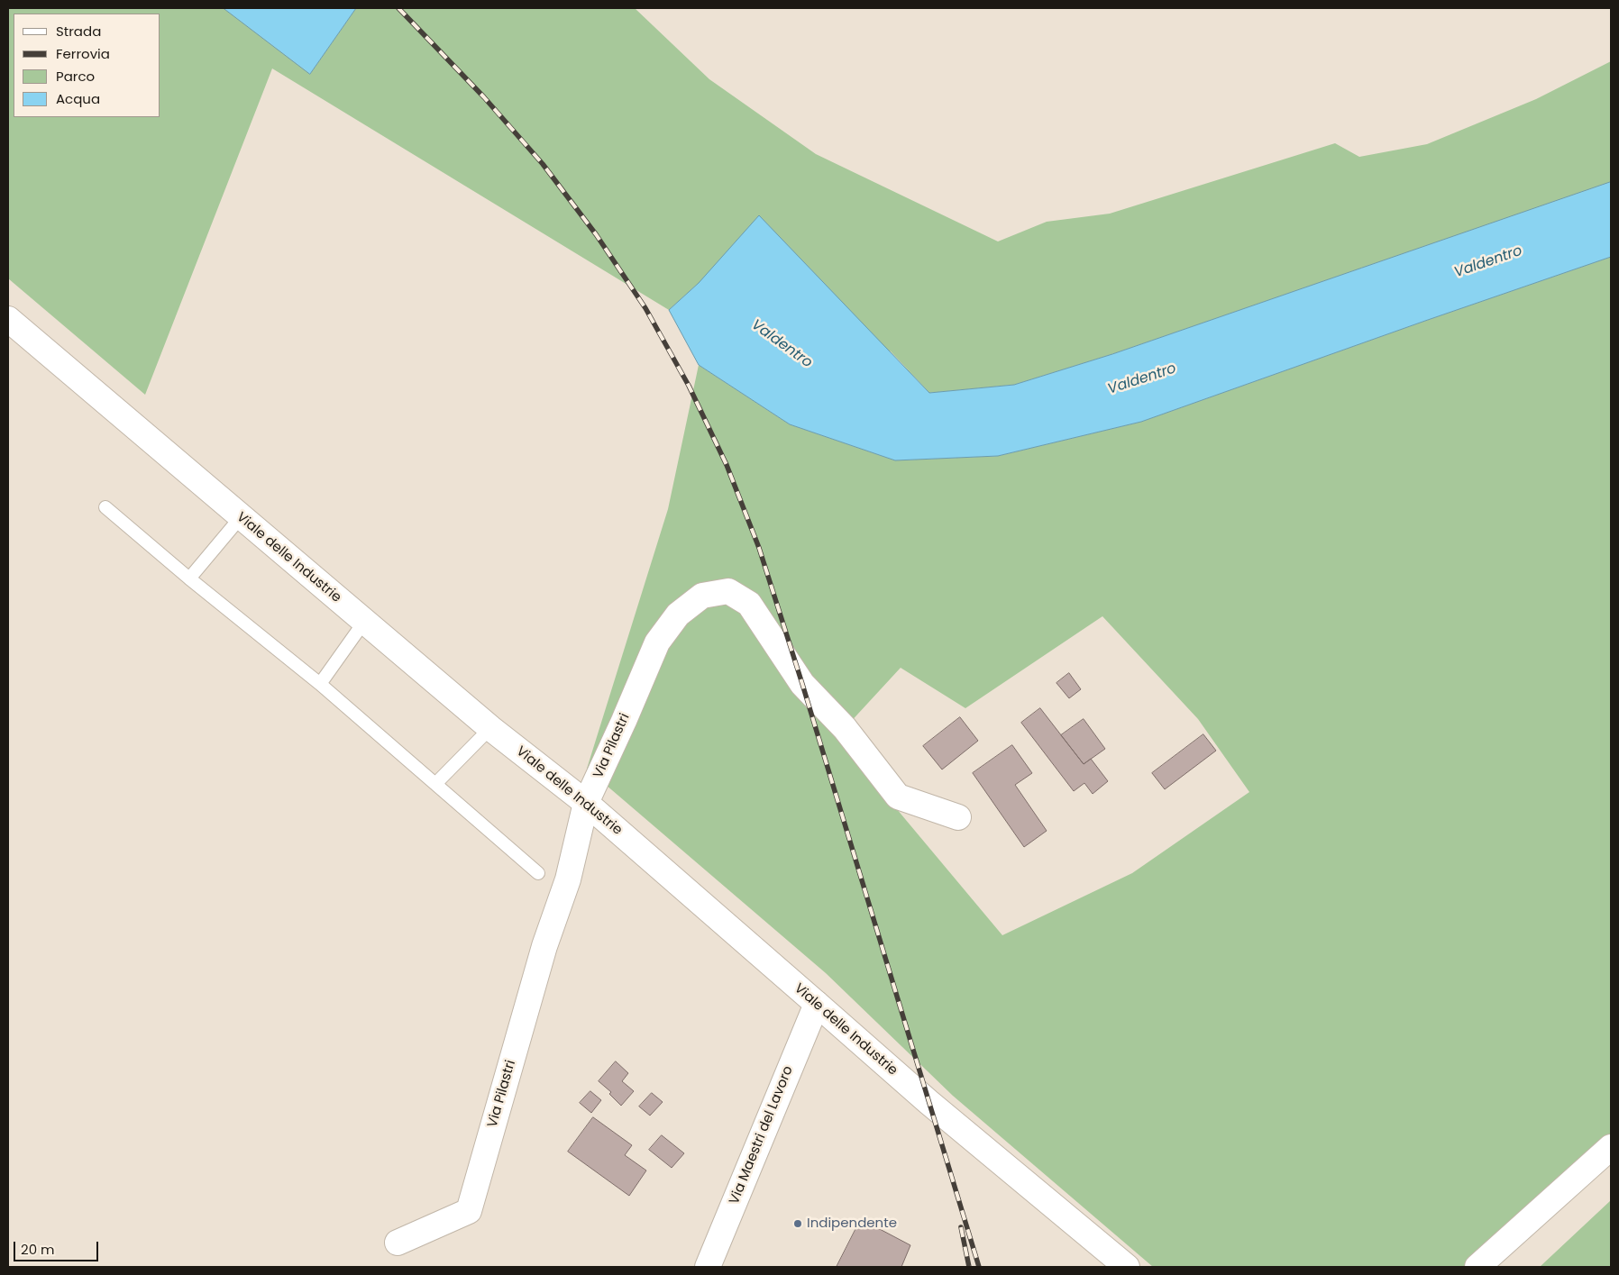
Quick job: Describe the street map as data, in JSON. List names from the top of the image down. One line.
{"streets":{"street":["Viale delle Industrie","Via Pilastri","Via Maestri del Lavoro"]},"crossings":[["Viale delle Industrie","Via Pilastri"],["Viale delle Industrie","Via Maestri del Lavoro"]],"water":["Valdentro"],"places":["Indipendente"],"legend":["Strada","Ferrovia","Parco","Acqua"],"scale_bar":"20 m"}
